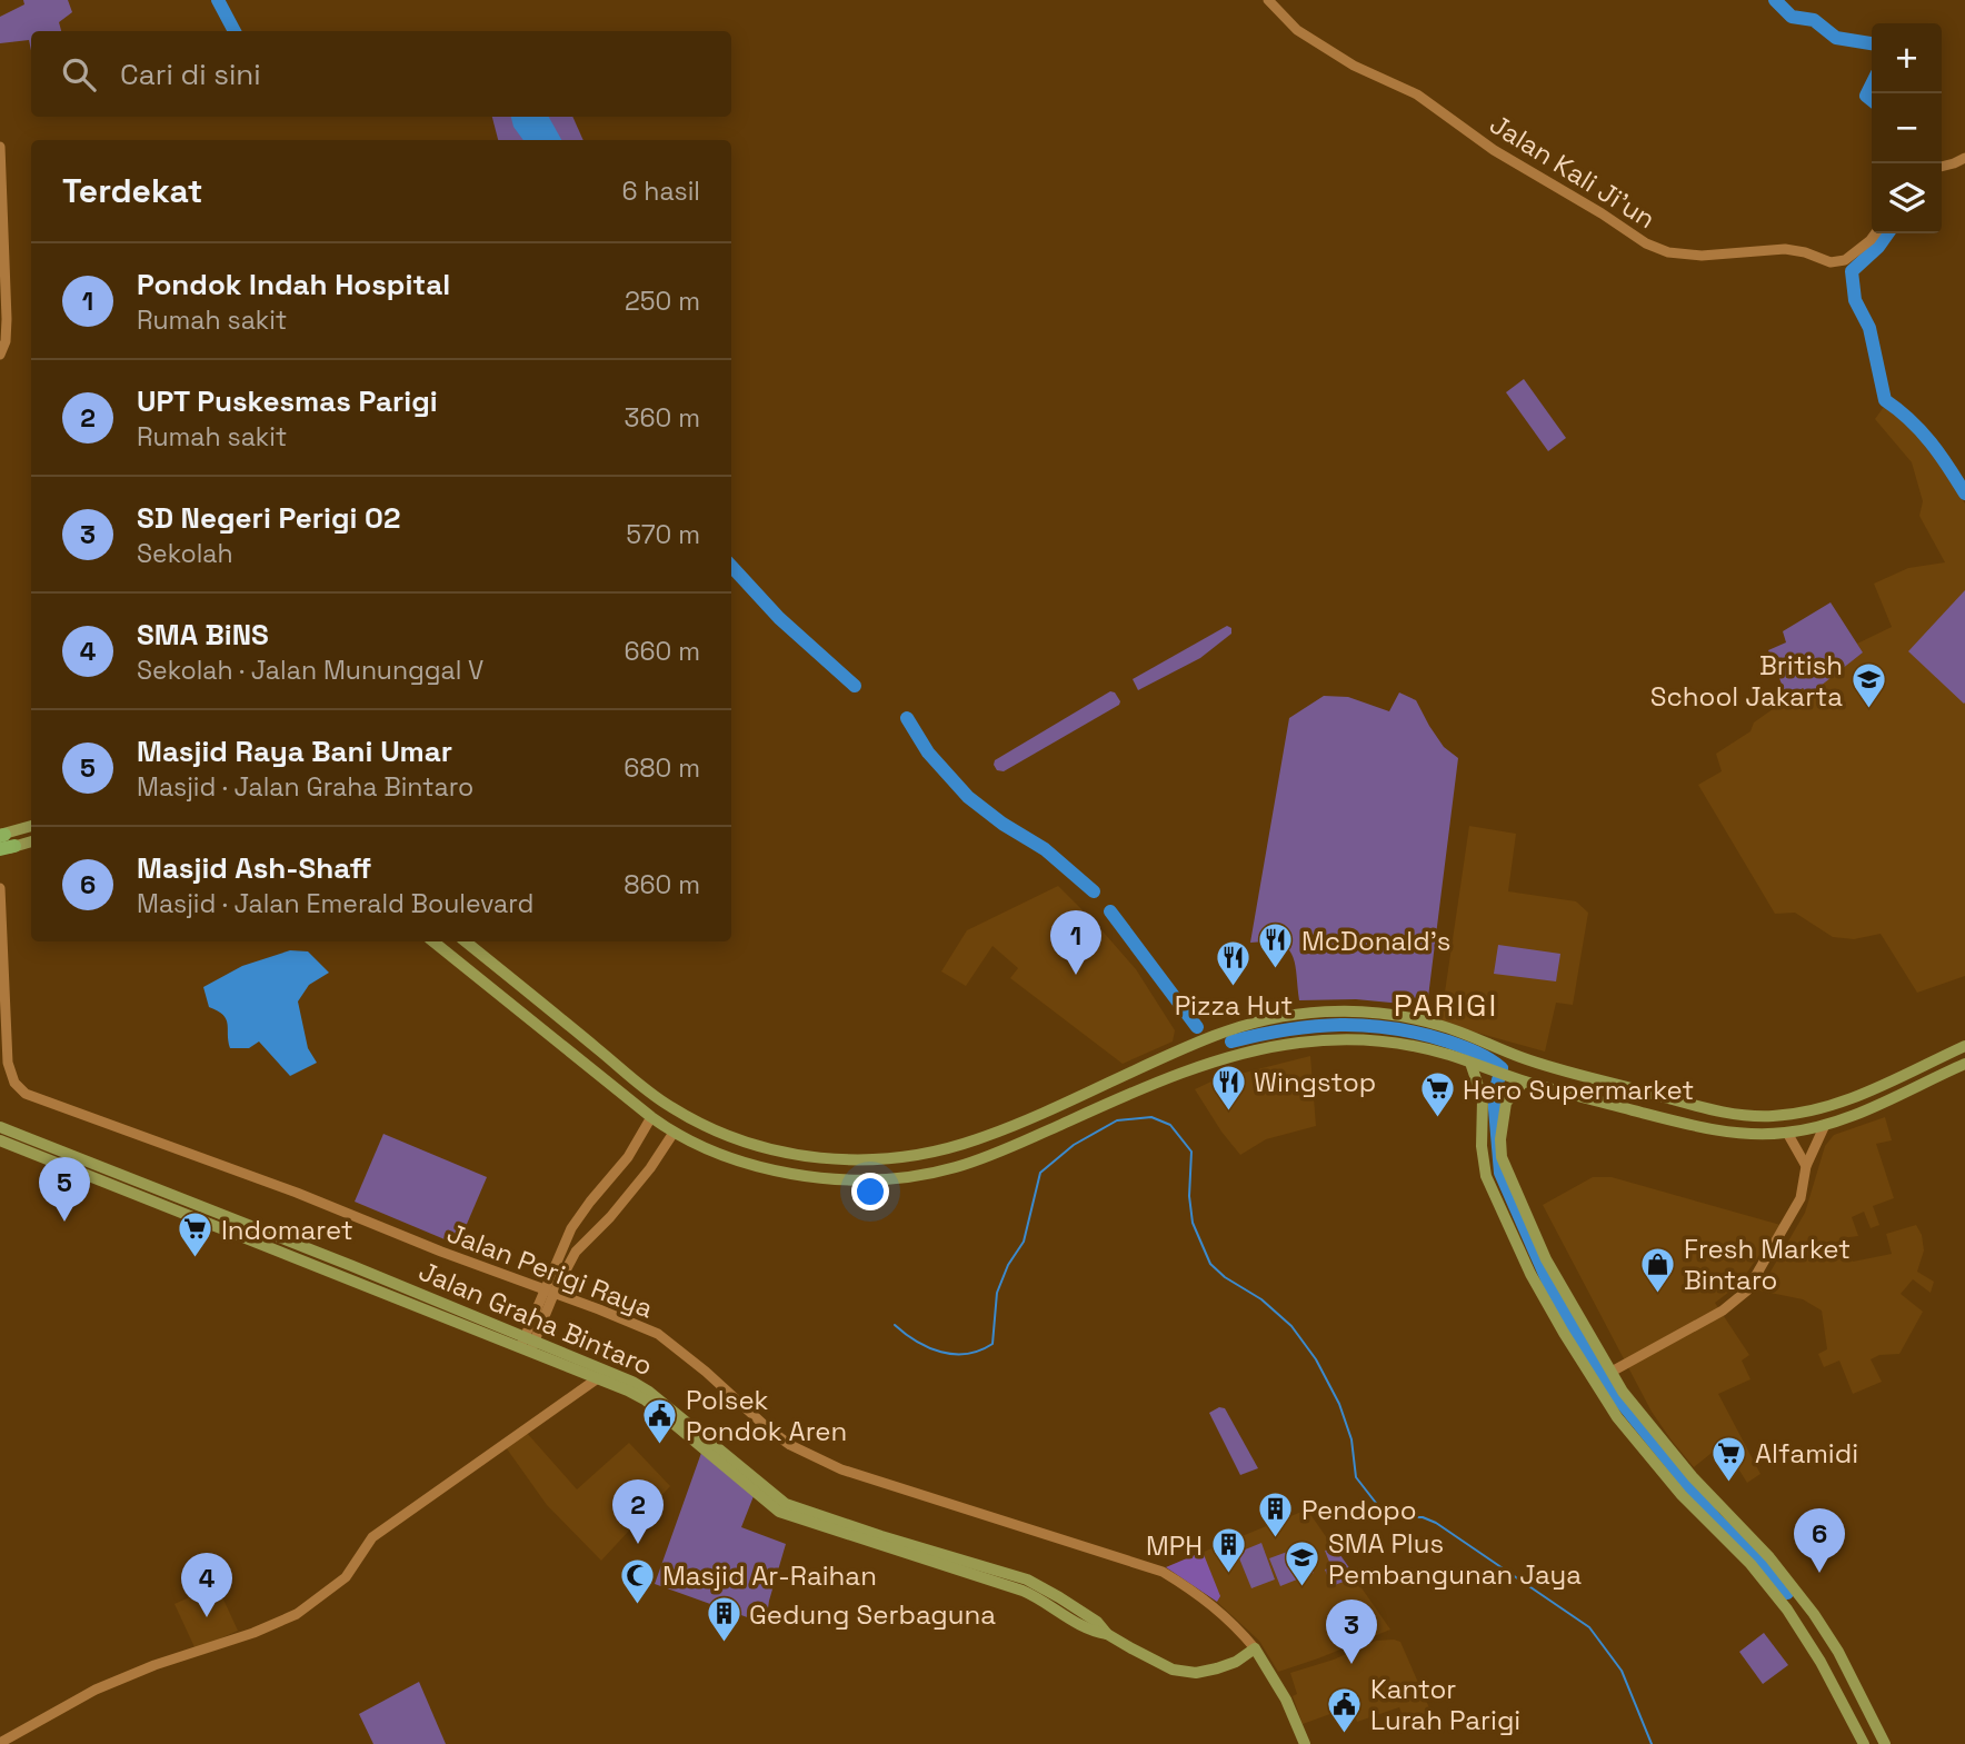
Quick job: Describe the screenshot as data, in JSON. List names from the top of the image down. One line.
{"streets":{"main road":["Jalan Graha Bintaro"],"street":["Jalan Kali Ji'un","Jalan Perigi Raya"]},"crossings":[["Jalan Perigi Raya","Jalan Graha Bintaro"]],"districts":["PARIGI"],"places":{"school or university":["British School Jakarta","SMA Plus Pembangunan Jaya"],"restaurant":["McDonald's","Pizza Hut","Wingstop"],"supermarket":["Hero Supermarket","Indomaret","Alfamidi"],"shop":["Fresh Market Bintaro"],"public building":["Polsek Pondok Aren","Kantor Lurah Parigi"],"building":["Pendopo","MPH","Gedung Serbaguna"],"mosque":["Masjid Ar-Raihan"]},"page":{"map_buttons":["+","−"],"search":"Cari di sini","heading":["Terdekat","6 hasil"],"list":[{"mark":"1","name":"Pondok Indah Hospital","note":"Rumah sakit","value":"250 m"},{"mark":"2","name":"UPT Puskesmas Parigi","note":"Rumah sakit","value":"360 m"},{"mark":"3","name":"SD Negeri Perigi 02","note":"Sekolah","value":"570 m"},{"mark":"4","name":"SMA BiNS","note":"Sekolah · Jalan Mununggal V","value":"660 m"},{"mark":"5","name":"Masjid Raya Bani Umar","note":"Masjid · Jalan Graha Bintaro","value":"680 m"},{"mark":"6","name":"Masjid Ash-Shaff","note":"Masjid · Jalan Emerald Boulevard","value":"860 m"}],"pins":["1","5","2","6","4","3"]}}
